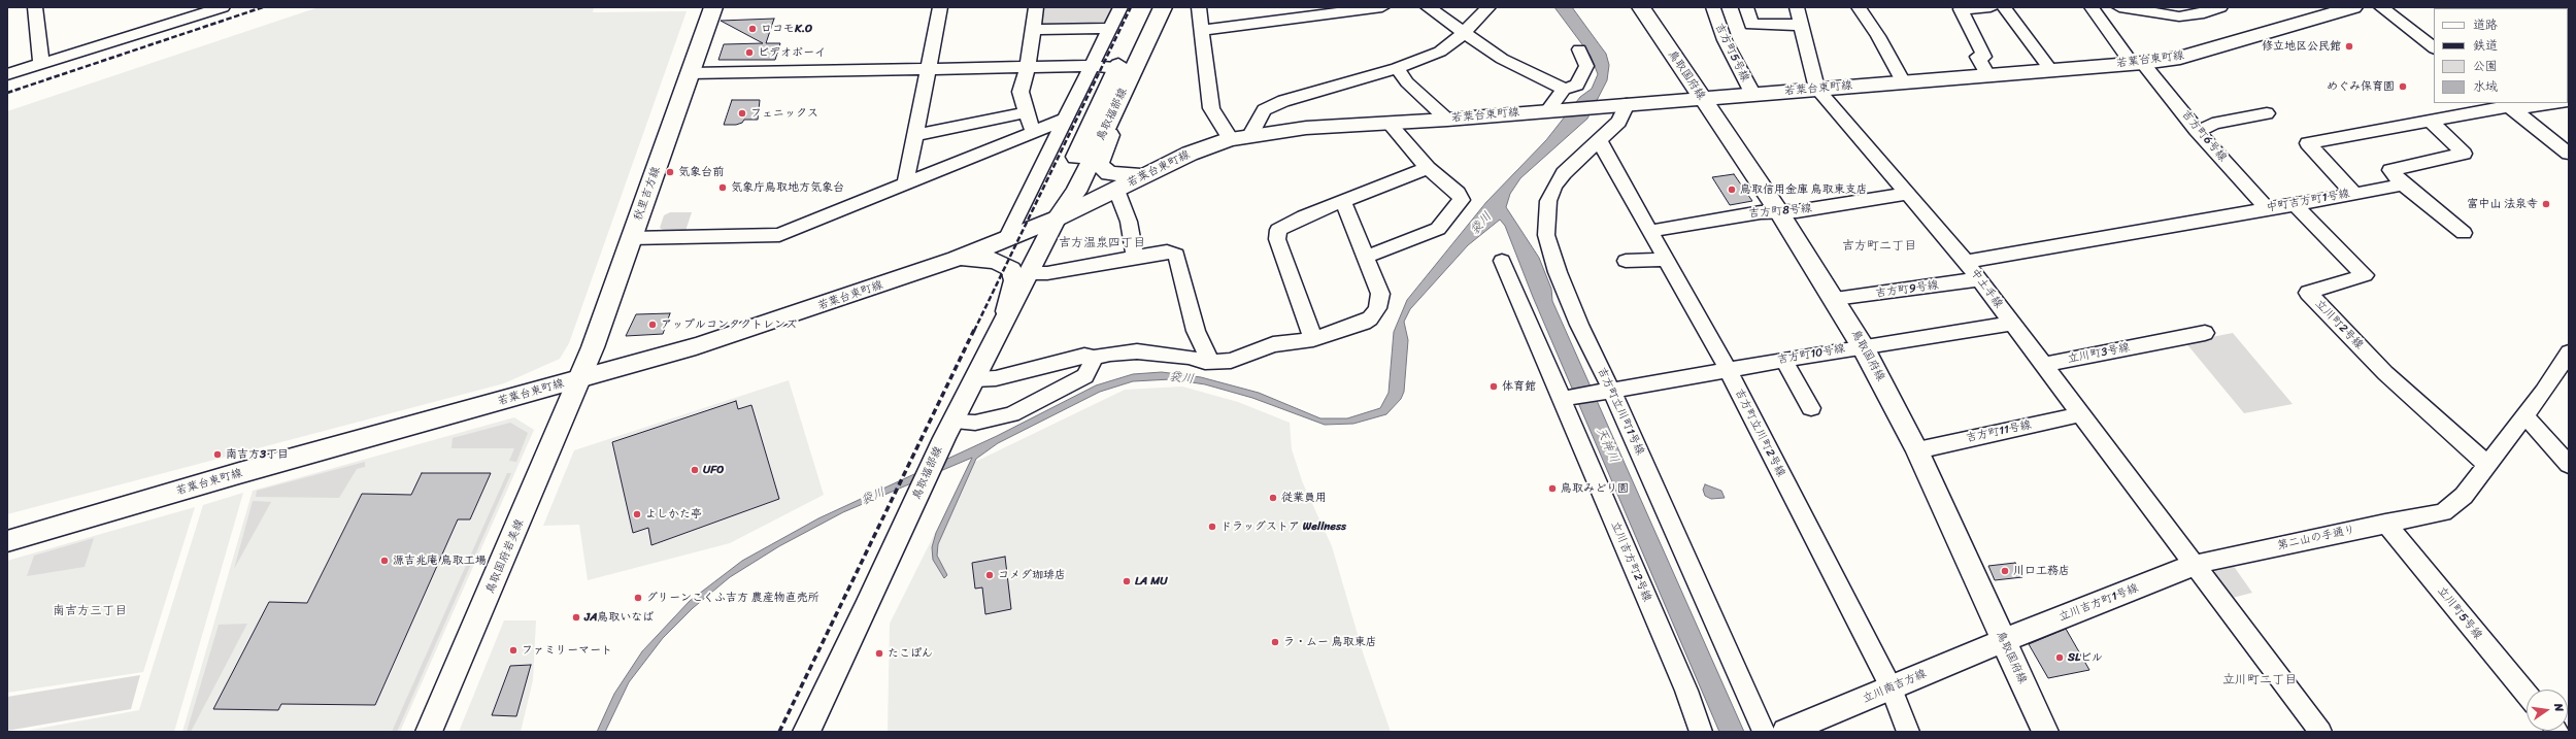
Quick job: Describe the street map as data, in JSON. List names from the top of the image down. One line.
{"streets":{"main road":["若葉台東町線","鳥取国府線","鳥取福部線","秋里吉方線","鳥取国府岩美線","立川吉方町1号線","立川南吉方線"],"street":["吉方町5号線","吉方町6号線","中町吉方町1号線","吉方町8号線","中土手線","吉方町9号線","立川町2号線","立川町3号線","吉方町10号線","吉方町立川町1号線","吉方町11号線","吉方町立川町2号線","第二山の手通り","立川吉方町2号線","立川町5号線"]},"crossings":[["吉方町5号線","若葉台東町線"],["若葉台東町線","鳥取国府線"],["若葉台東町線","鳥取福部線"],["若葉台東町線","吉方町6号線"],["若葉台東町線","秋里吉方線"],["若葉台東町線","中土手線"],["若葉台東町線","吉方町立川町1号線"],["若葉台東町線","鳥取国府岩美線"],["鳥取国府線","吉方町8号線"],["鳥取国府線","吉方町9号線"],["鳥取国府線","吉方町10号線"],["鳥取国府線","吉方町11号線"],["鳥取国府線","立川吉方町1号線"],["鳥取国府線","立川南吉方線"],["吉方町6号線","中町吉方町1号線"],["秋里吉方線","鳥取国府岩美線"],["中町吉方町1号線","中土手線"],["中町吉方町1号線","立川町2号線"],["吉方町8号線","中土手線"],["吉方町8号線","吉方町立川町2号線"],["中土手線","吉方町9号線"],["中土手線","立川町3号線"],["中土手線","吉方町10号線"],["中土手線","吉方町11号線"],["中土手線","第二山の手通り"],["中土手線","立川吉方町1号線"],["立川町2号線","第二山の手通り"],["吉方町10号線","吉方町立川町1号線"],["吉方町10号線","吉方町立川町2号線"],["吉方町10号線","立川吉方町2号線"],["吉方町立川町1号線","吉方町立川町2号線"],["吉方町立川町2号線","立川南吉方線"],["第二山の手通り","立川吉方町1号線"],["第二山の手通り","立川町5号線"],["立川吉方町1号線","立川南吉方線"]],"districts":["吉方温泉四丁目","吉方町二丁目","南吉方三丁目","立川町二丁目"],"water":["袋川","天神川"],"places":["ロコモK.O","修立地区公民館","ビデオボーイ","めぐみ保育園","フェニックス","気象台前","気象庁鳥取地方気象台","鳥取信用金庫 鳥取東支店","富中山 法泉寺","アップルコンタクトレンズ","体育館","南吉方3丁目","UFO","鳥取みどり園","従業員用","よしかた亭","ドラッグストア Wellness","源吉兆庵 鳥取工場","川口工務店","コメダ珈琲店","LA MU","グリーンこくふ吉方 農産物直売所","JA鳥取いなば","ラ・ムー 鳥取東店","ファミリーマート","たこぽん","SLビル"],"legend":["道路","鉄道","公園","水域"],"north":"right"}
